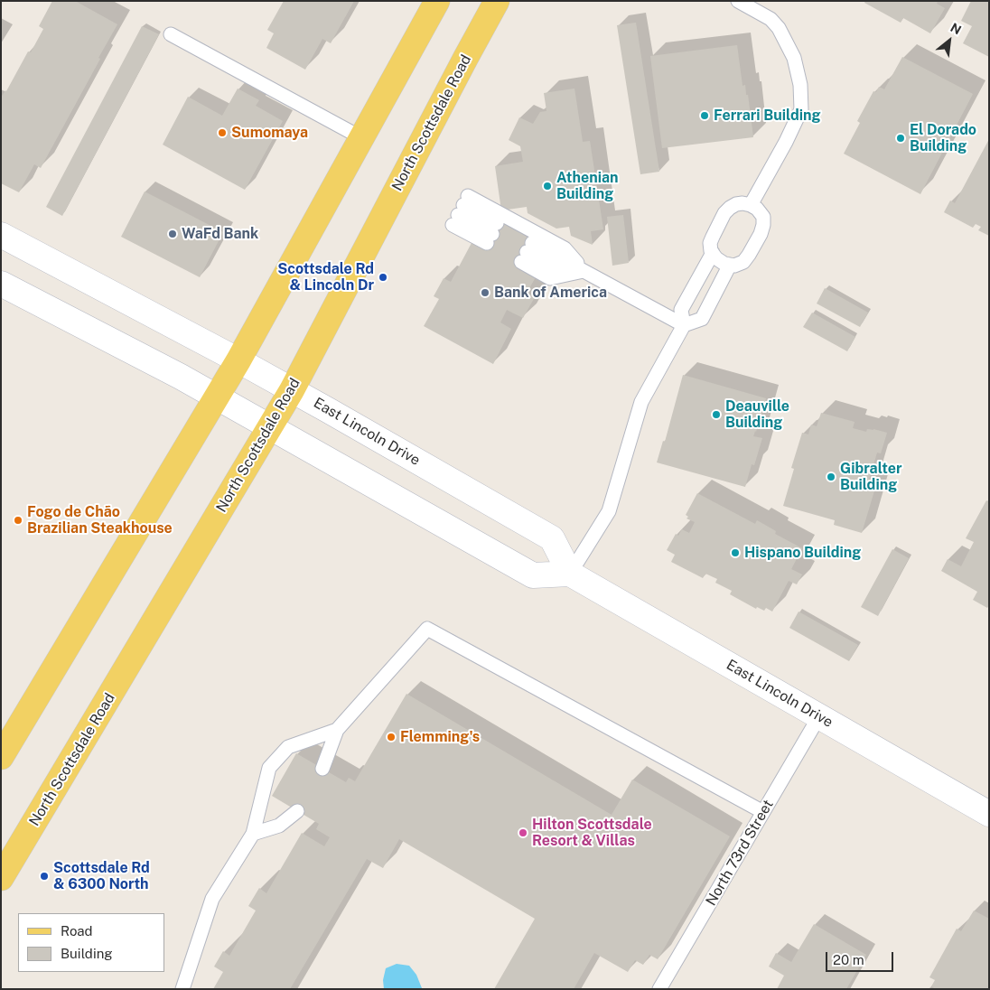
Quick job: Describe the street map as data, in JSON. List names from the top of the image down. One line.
{"streets":{"main road":["North Scottsdale Road","East Lincoln Drive"],"lane":["North 73rd Street"]},"crossings":[["North Scottsdale Road","East Lincoln Drive"],["East Lincoln Drive","North 73rd Street"]],"places":["Ferrari Building","Sumomaya","El Dorado Building","Athenian Building","WaFd Bank","Scottsdale Rd & Lincoln Dr","Bank of America","Deauville Building","Gibralter Building","Fogo de Chão Brazilian Steakhouse","Hispano Building","Flemming's","Hilton Scottsdale Resort & Villas","Scottsdale Rd & 6300 North"],"legend":["Road","Building"],"scale_bar":"20 m","north":"top right"}
